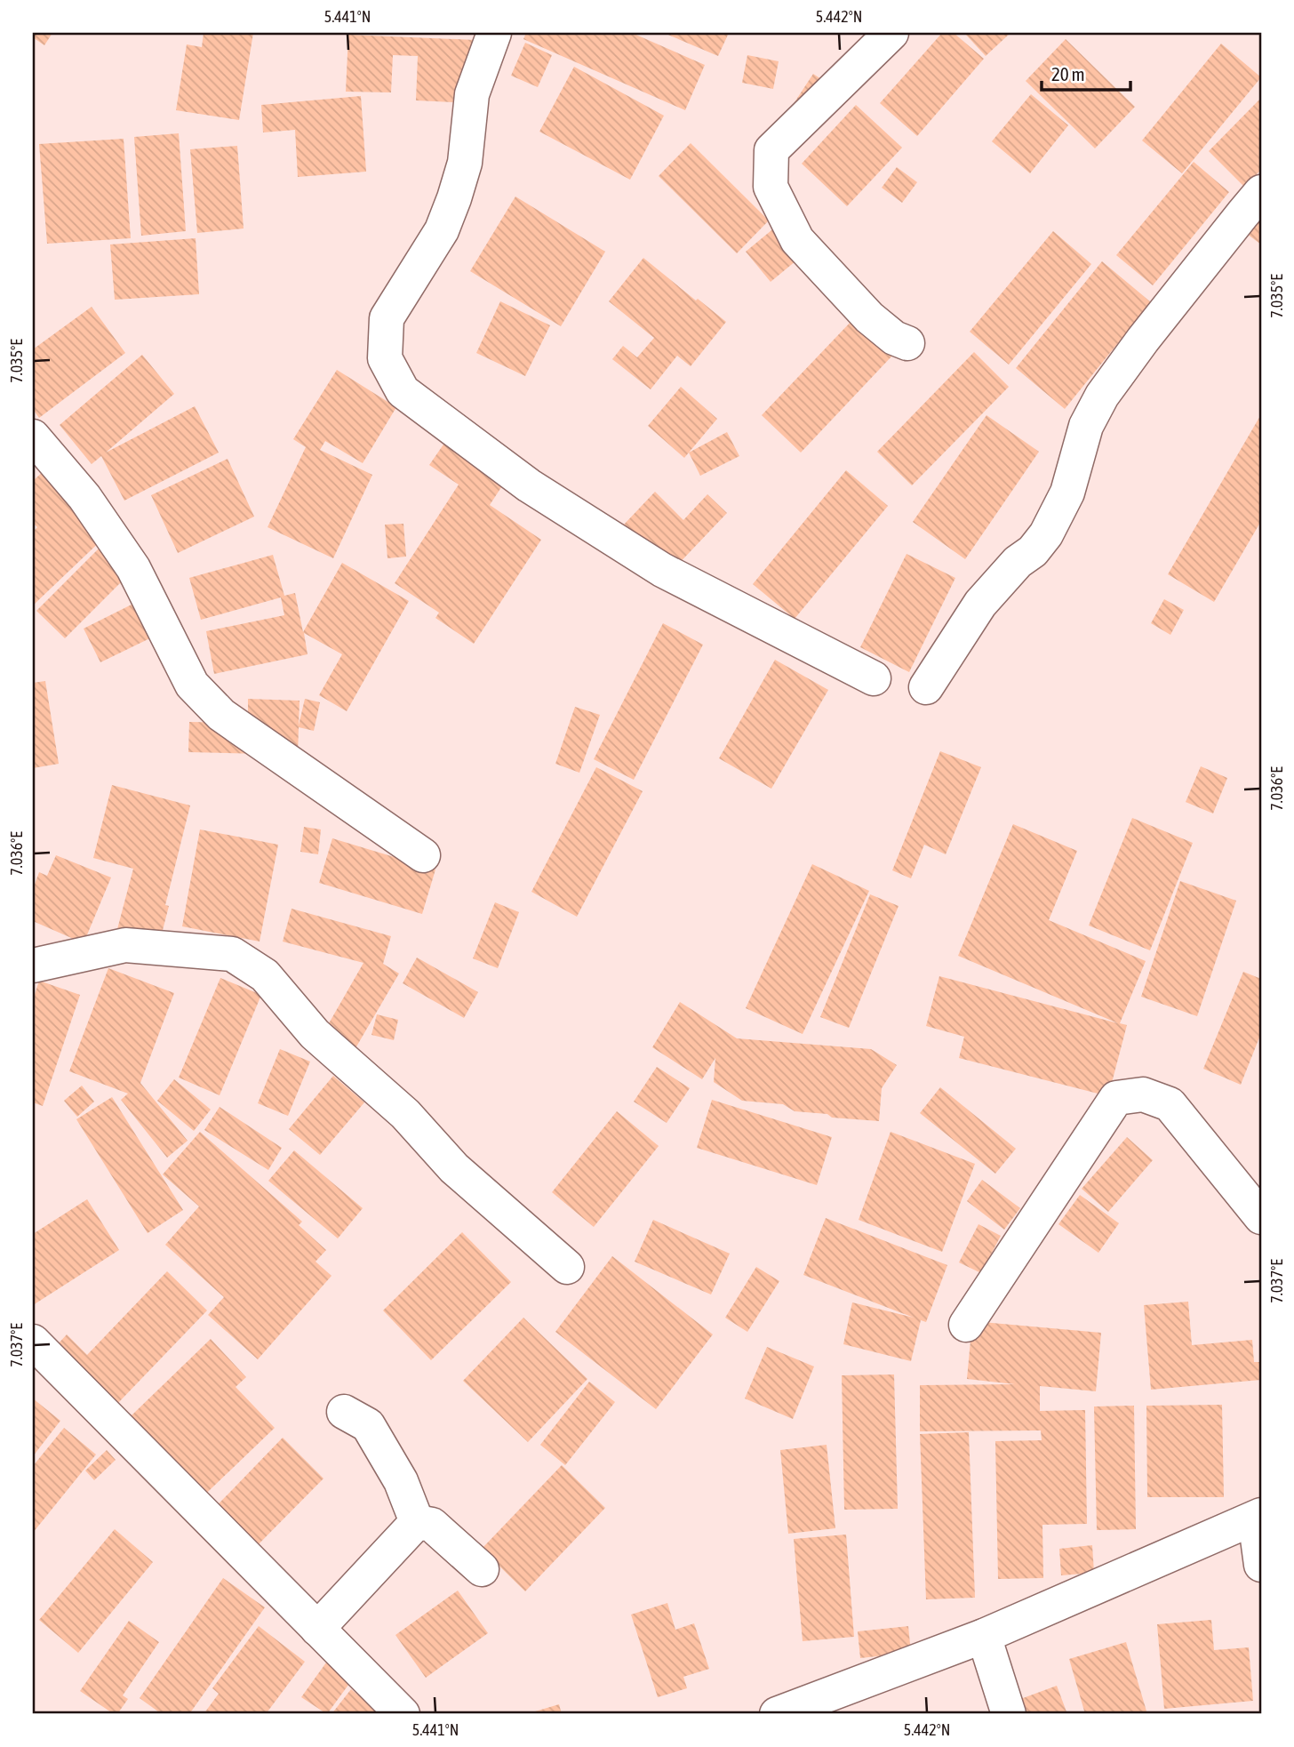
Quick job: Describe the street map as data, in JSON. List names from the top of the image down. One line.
{"scale_bar":"20 m","coordinates":["5.441°N","5.442°N","7.035°E","7.036°E","7.037°E"]}
